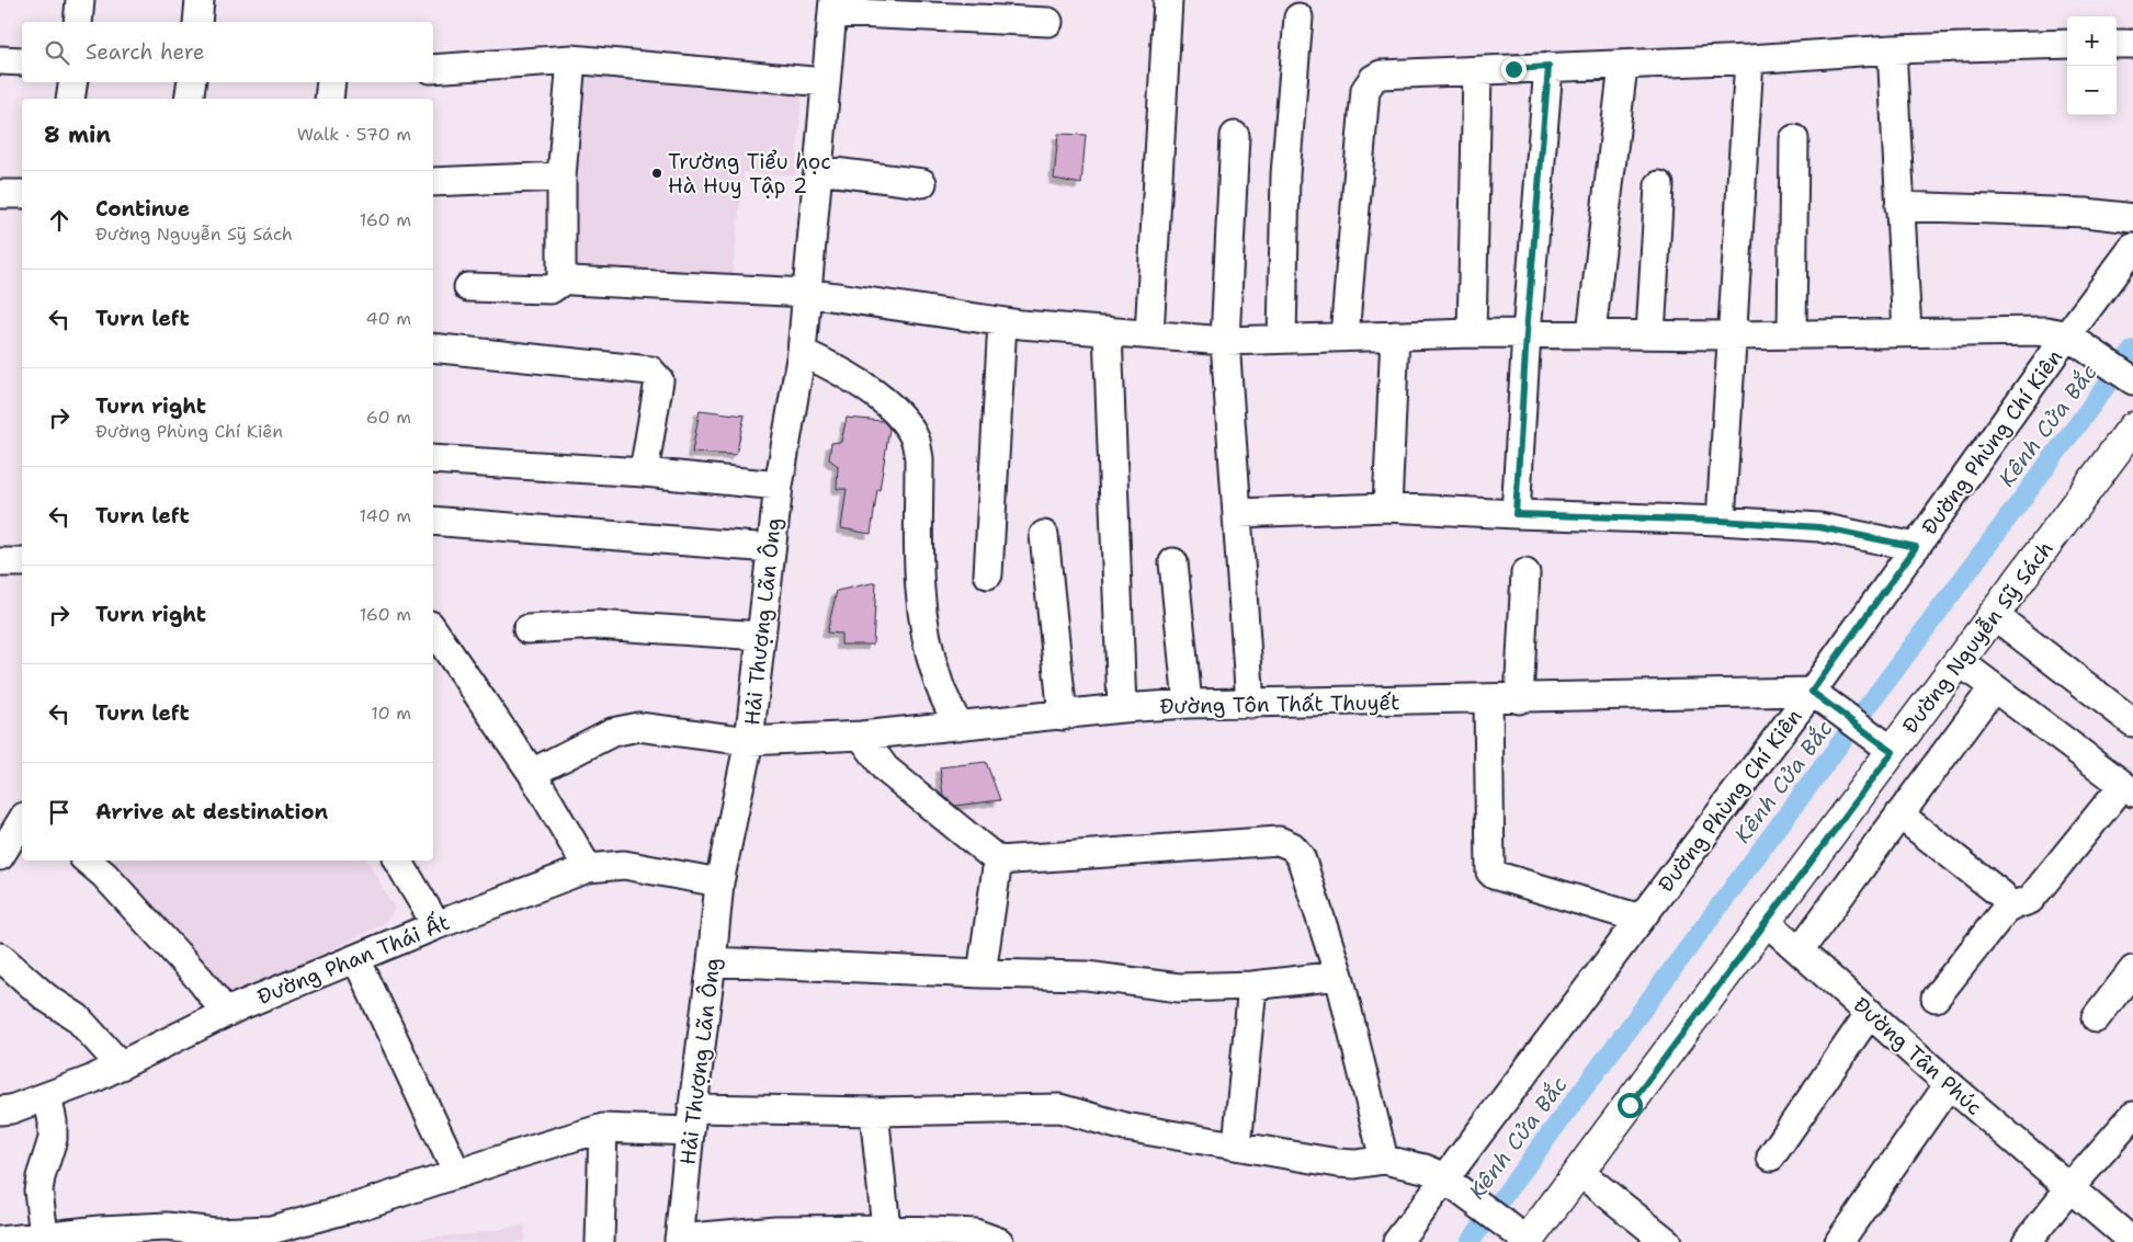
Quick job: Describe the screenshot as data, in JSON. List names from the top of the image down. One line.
{"streets":{"main road":["Đường Nguyễn Sỹ Sách"],"street":["Đường Phùng Chí Kiên","Hải Thượng Lãn Ông","Đường Tôn Thất Thuyết","Đường Phan Thái Ất","Đường Tân Phúc"]},"crossings":[["Đường Phùng Chí Kiên","Đường Tôn Thất Thuyết"],["Hải Thượng Lãn Ông","Đường Tôn Thất Thuyết"],["Hải Thượng Lãn Ông","Đường Phan Thái Ất"],["Đường Nguyễn Sỹ Sách","Đường Tân Phúc"]],"water":["Kênh Cửa Bắc"],"places":["Trường Tiểu học Hà Huy Tập 2"],"page":{"map_buttons":["+","−"],"search":"Search here","heading":["8 min","Walk · 570 m"],"list":[["Continue","Đường Nguyễn Sỹ Sách","160 m"],["Turn left","40 m"],["Turn right","Đường Phùng Chí Kiên","60 m"],["Turn left","140 m"],["Turn right","160 m"],["Turn left","10 m"],"Arrive at destination"]}}
